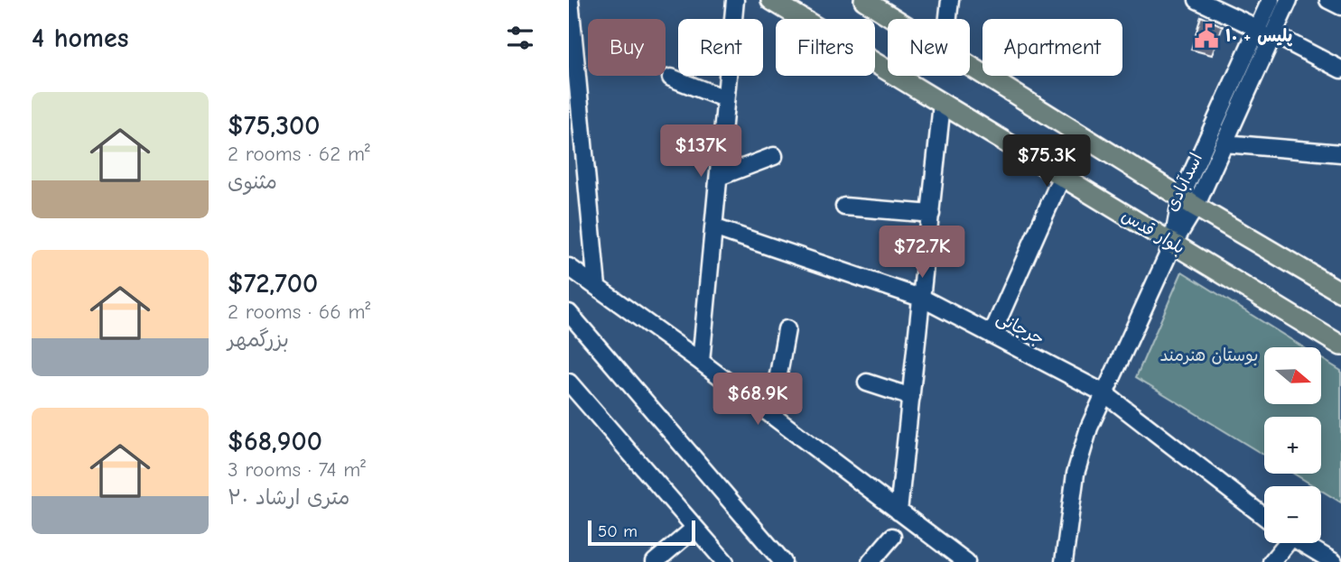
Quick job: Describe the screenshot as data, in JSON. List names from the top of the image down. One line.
{"streets":{"main road":["بلوار قدس"],"street":["اسدآبادی","جرجانی"]},"crossings":[["اسدآبادی","بلوار قدس"],["اسدآبادی","جرجانی"]],"parks":["بوستان هنرمند"],"places":{"public building":["پلیس + ۱۰"]},"scale_bar":"50 m","north":"right","page":{"heading":"4 homes","chip":["Buy","Rent","Filters","New","Apartment"],"list":[{"name":"$75,300","note":"2 rooms · 62 m² · مثنوی"},{"name":"$72,700","note":"2 rooms · 66 m² · بزرگمهر"},{"name":"$68,900","note":"3 rooms · 74 m² · ۲۰ متری ارشاد"}],"price":["$137K","$75.3K","$72.7K","$68.9K"],"map_buttons":["+","−"],"scale":"50 m"}}
